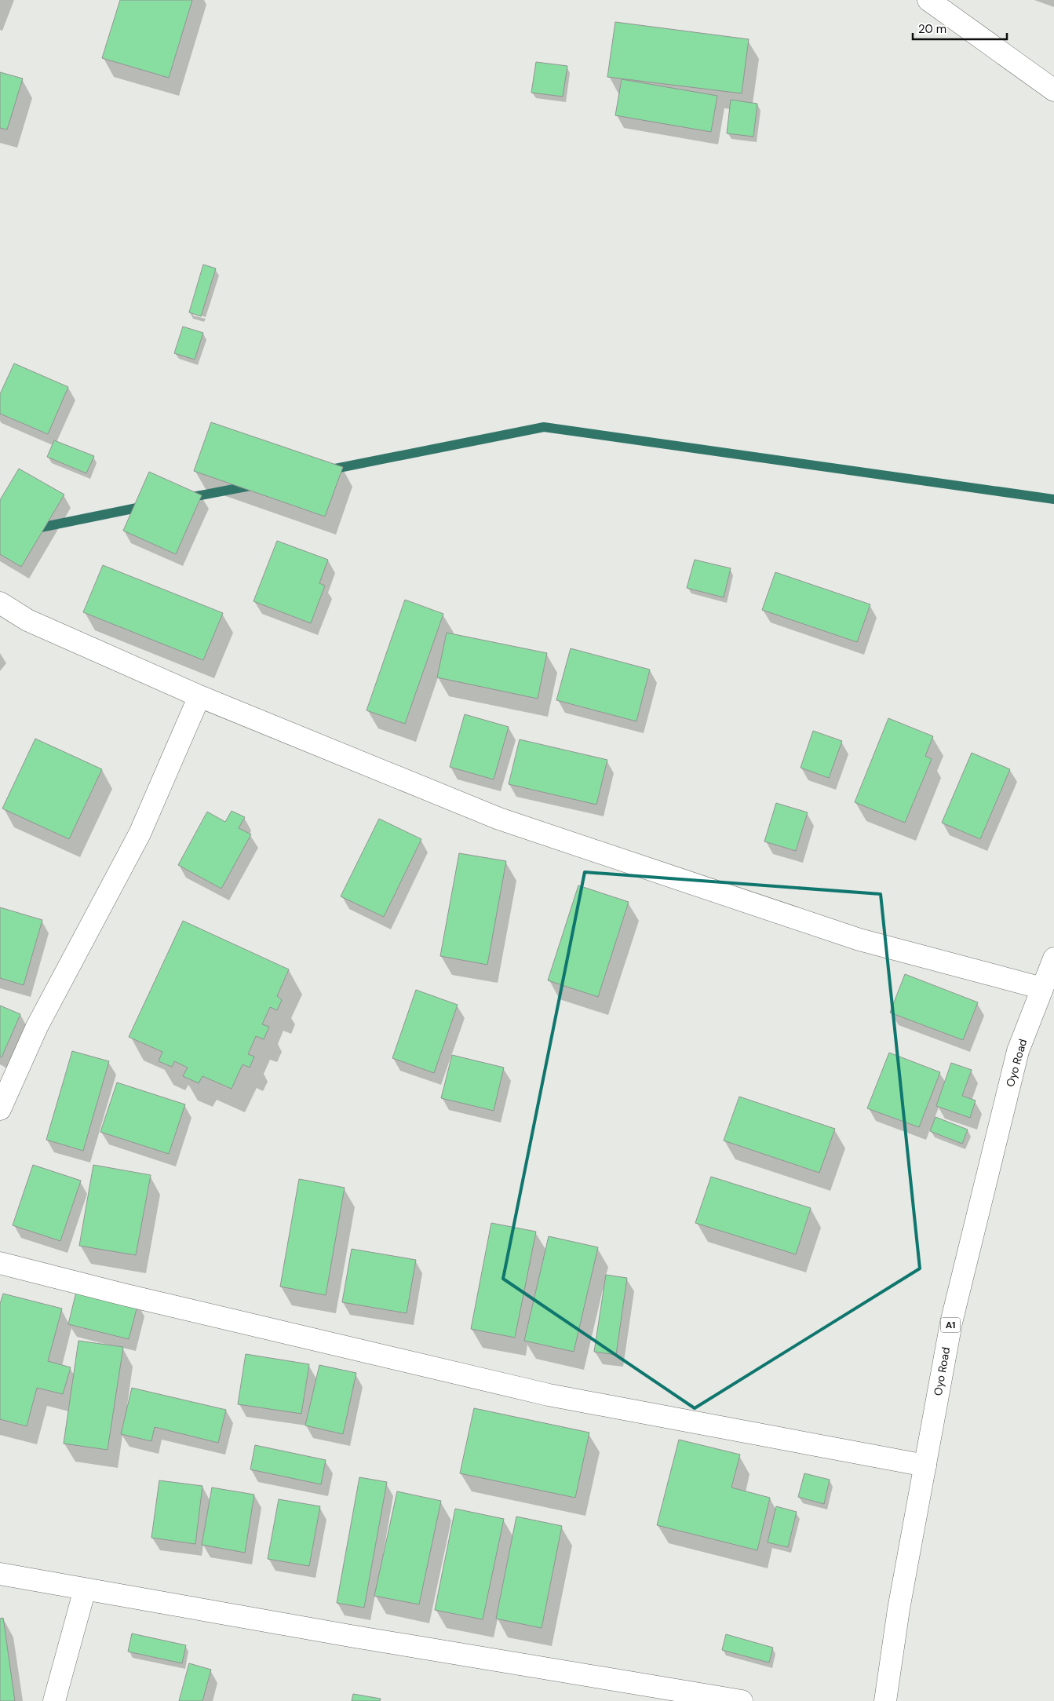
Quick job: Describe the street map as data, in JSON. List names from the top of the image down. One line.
{"streets":{"main road":["Oyo Road","A1"]},"scale_bar":"20 m"}
